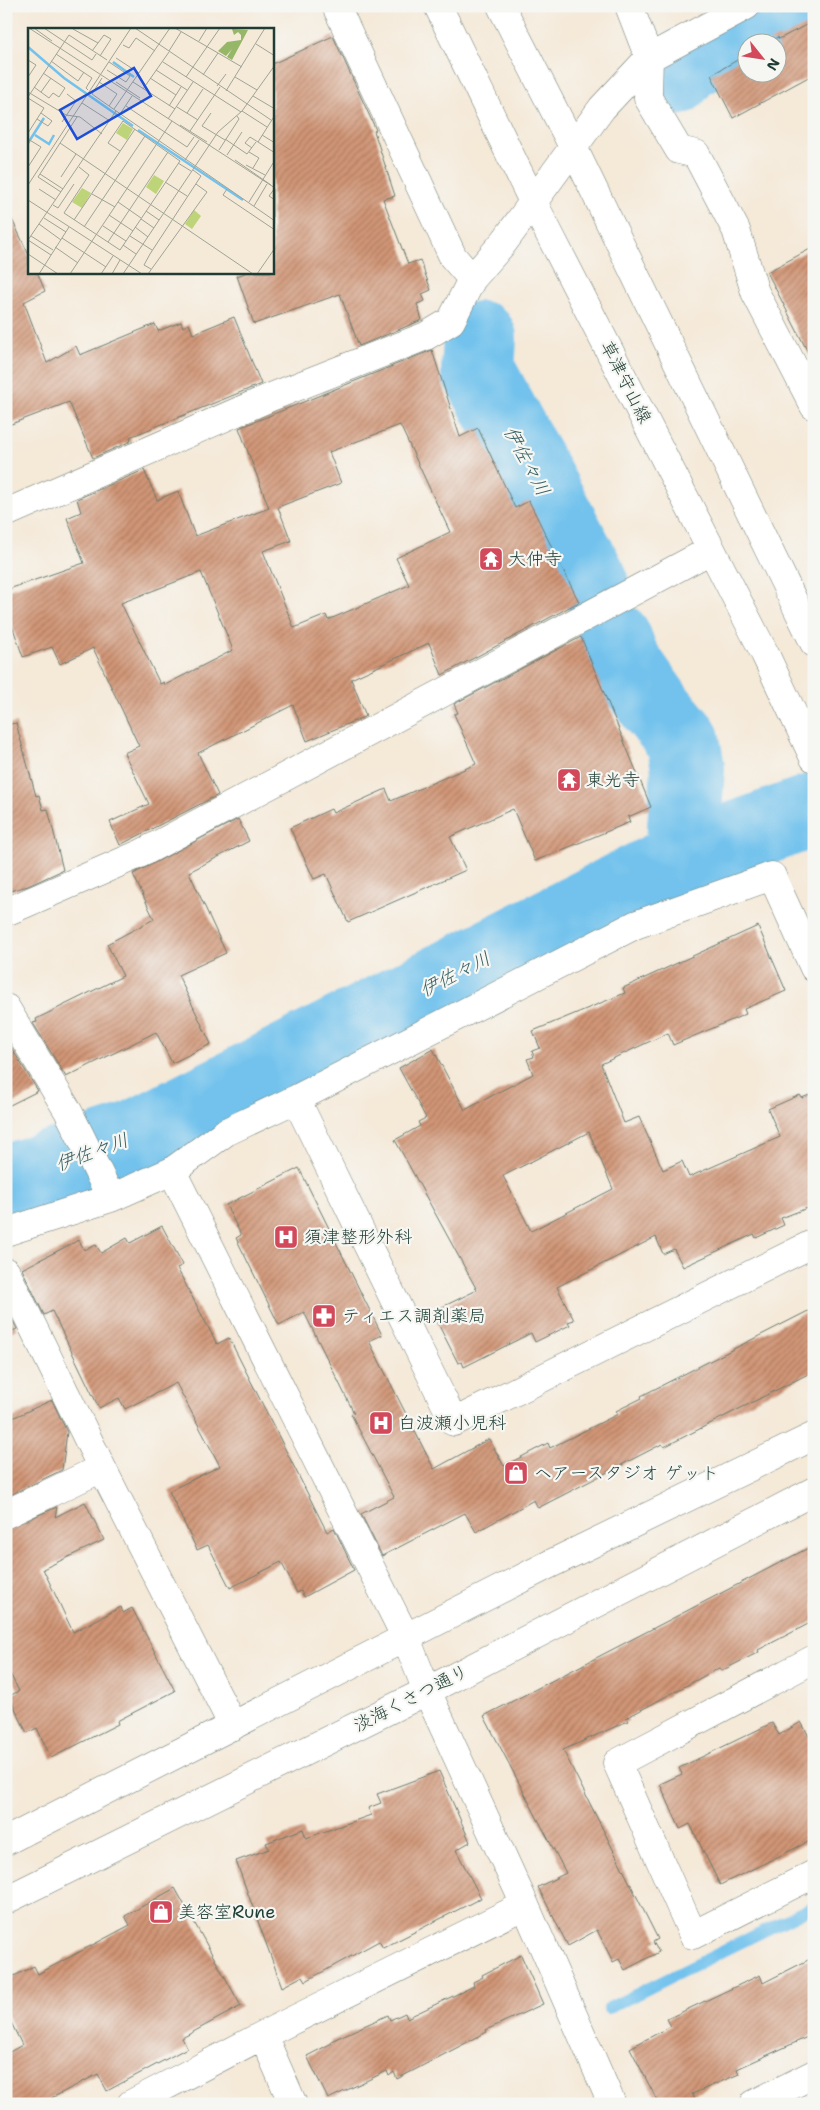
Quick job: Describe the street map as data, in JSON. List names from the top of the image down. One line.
{"streets":{"street":["草津守山線","淡海くさつ通り"]},"water":["伊佐々川"],"places":{"temple":["大仲寺","東光寺"],"hospital":["須津整形外科","白波瀬小児科"],"pharmacy":["ティエス調剤薬局"],"shop":["ヘアースタジオ ゲット","美容室Rune"]},"north":"bottom right"}
